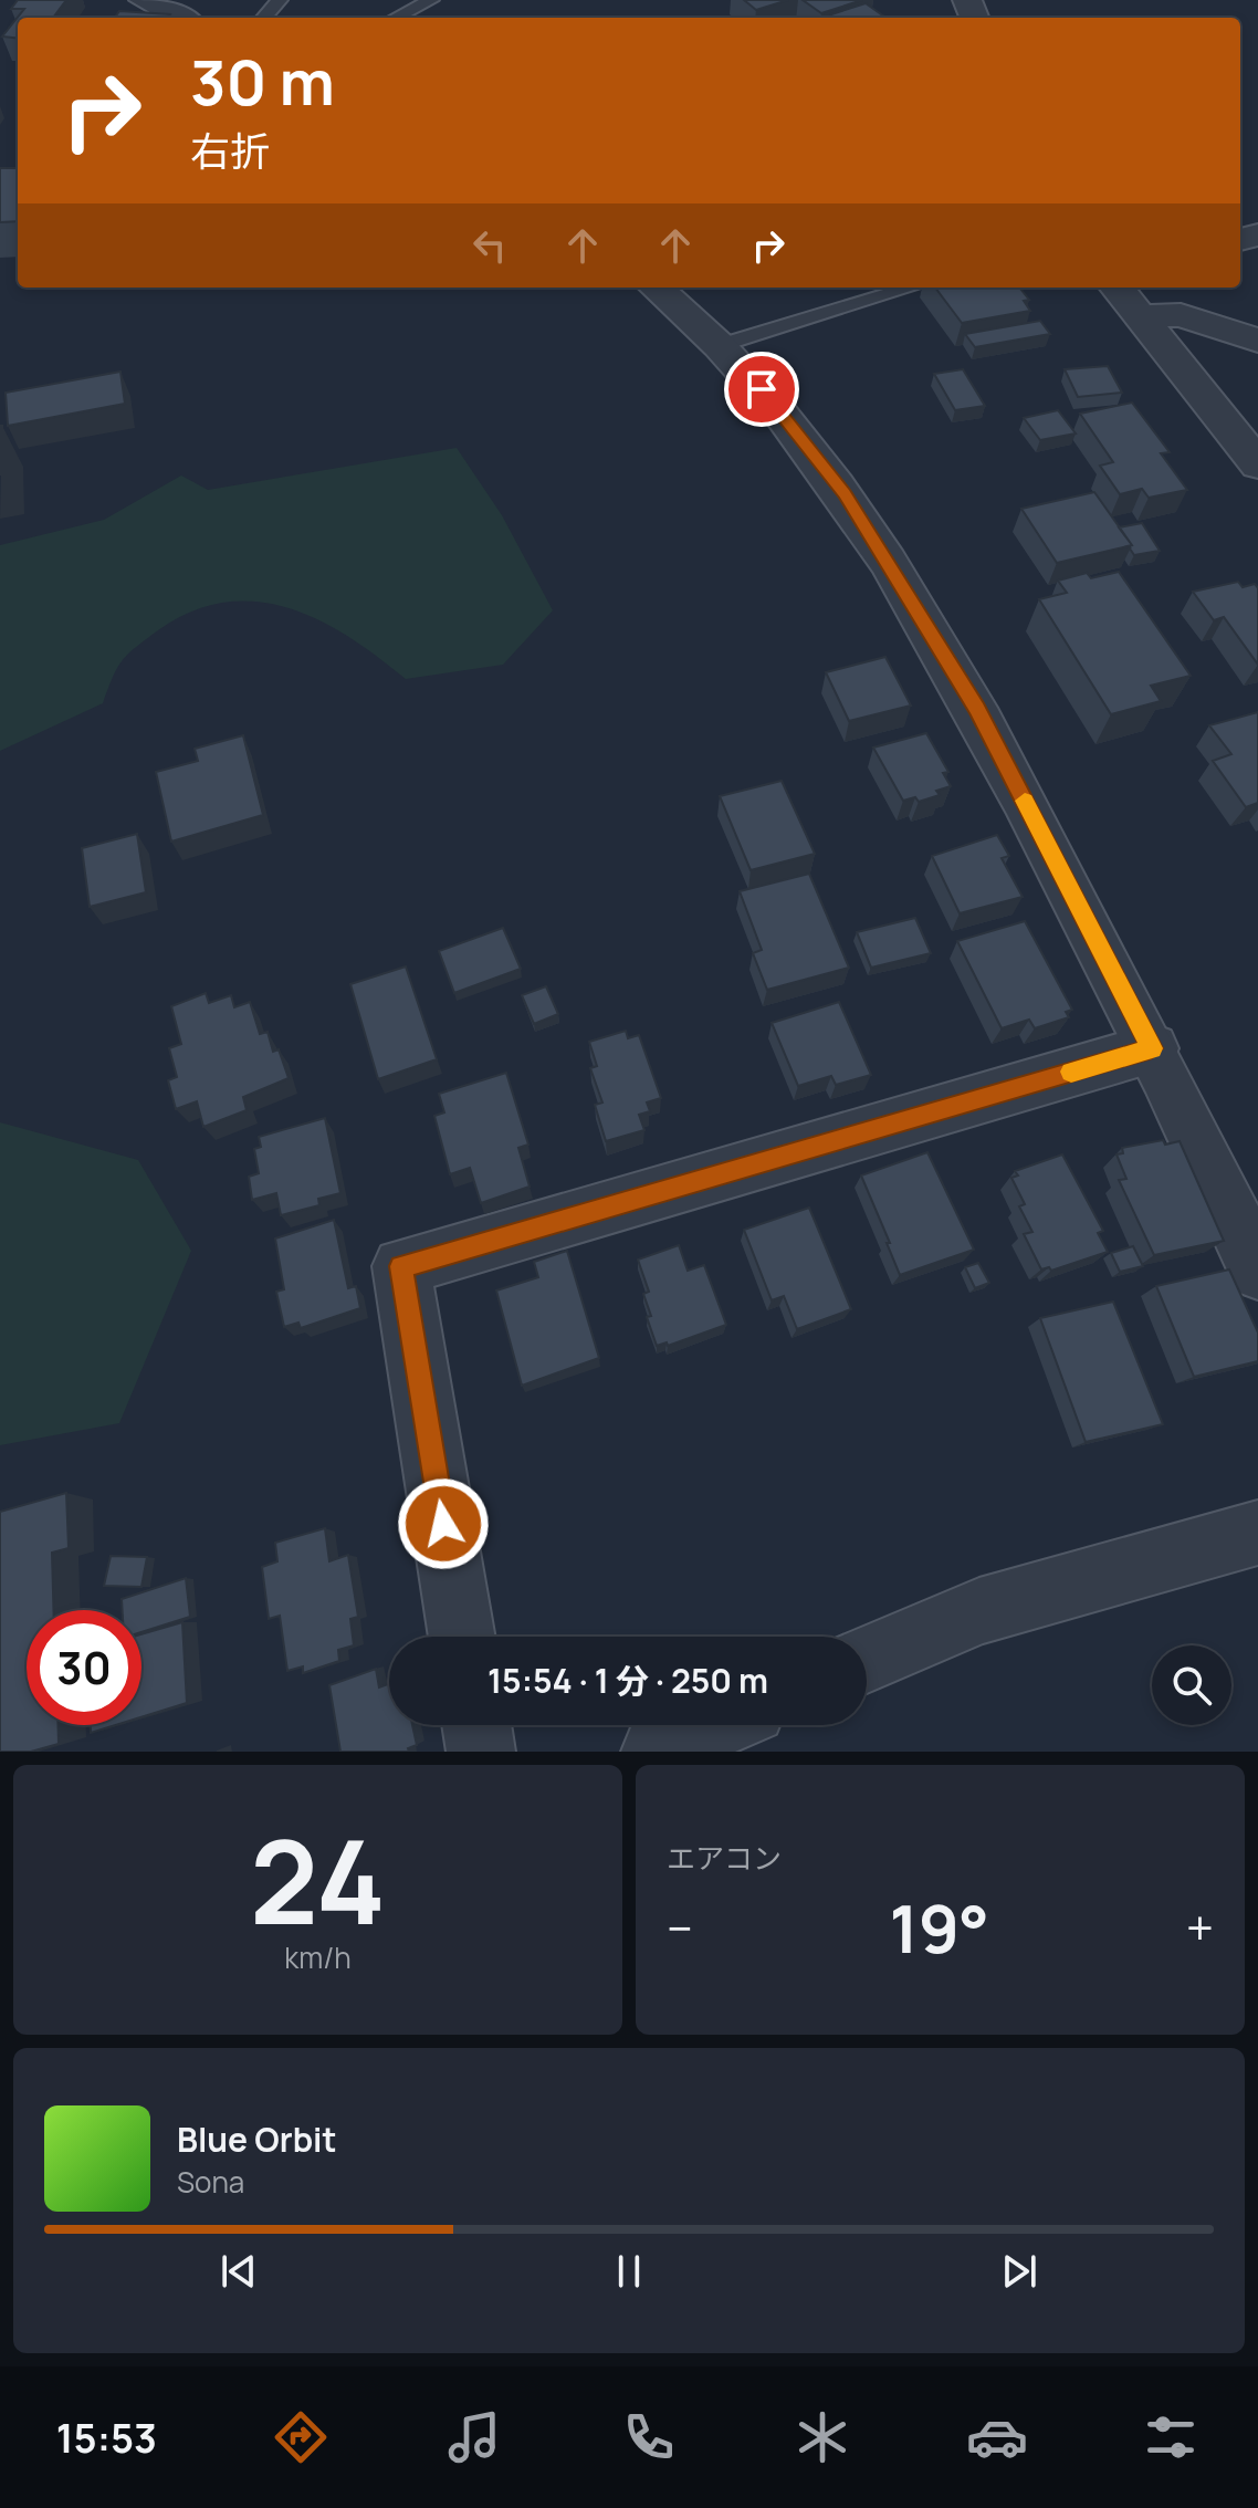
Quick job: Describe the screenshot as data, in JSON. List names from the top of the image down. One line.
{"page":{"turn":["30 m","右折"],"limit":"30","trip":"15:54 · 1 分 · 250 m","tile":[["24","km/h"],"エアコン"],"heat":["−","19°","+"],"song":["Blue Orbit","Sona"],"tabs":"15:53"}}
